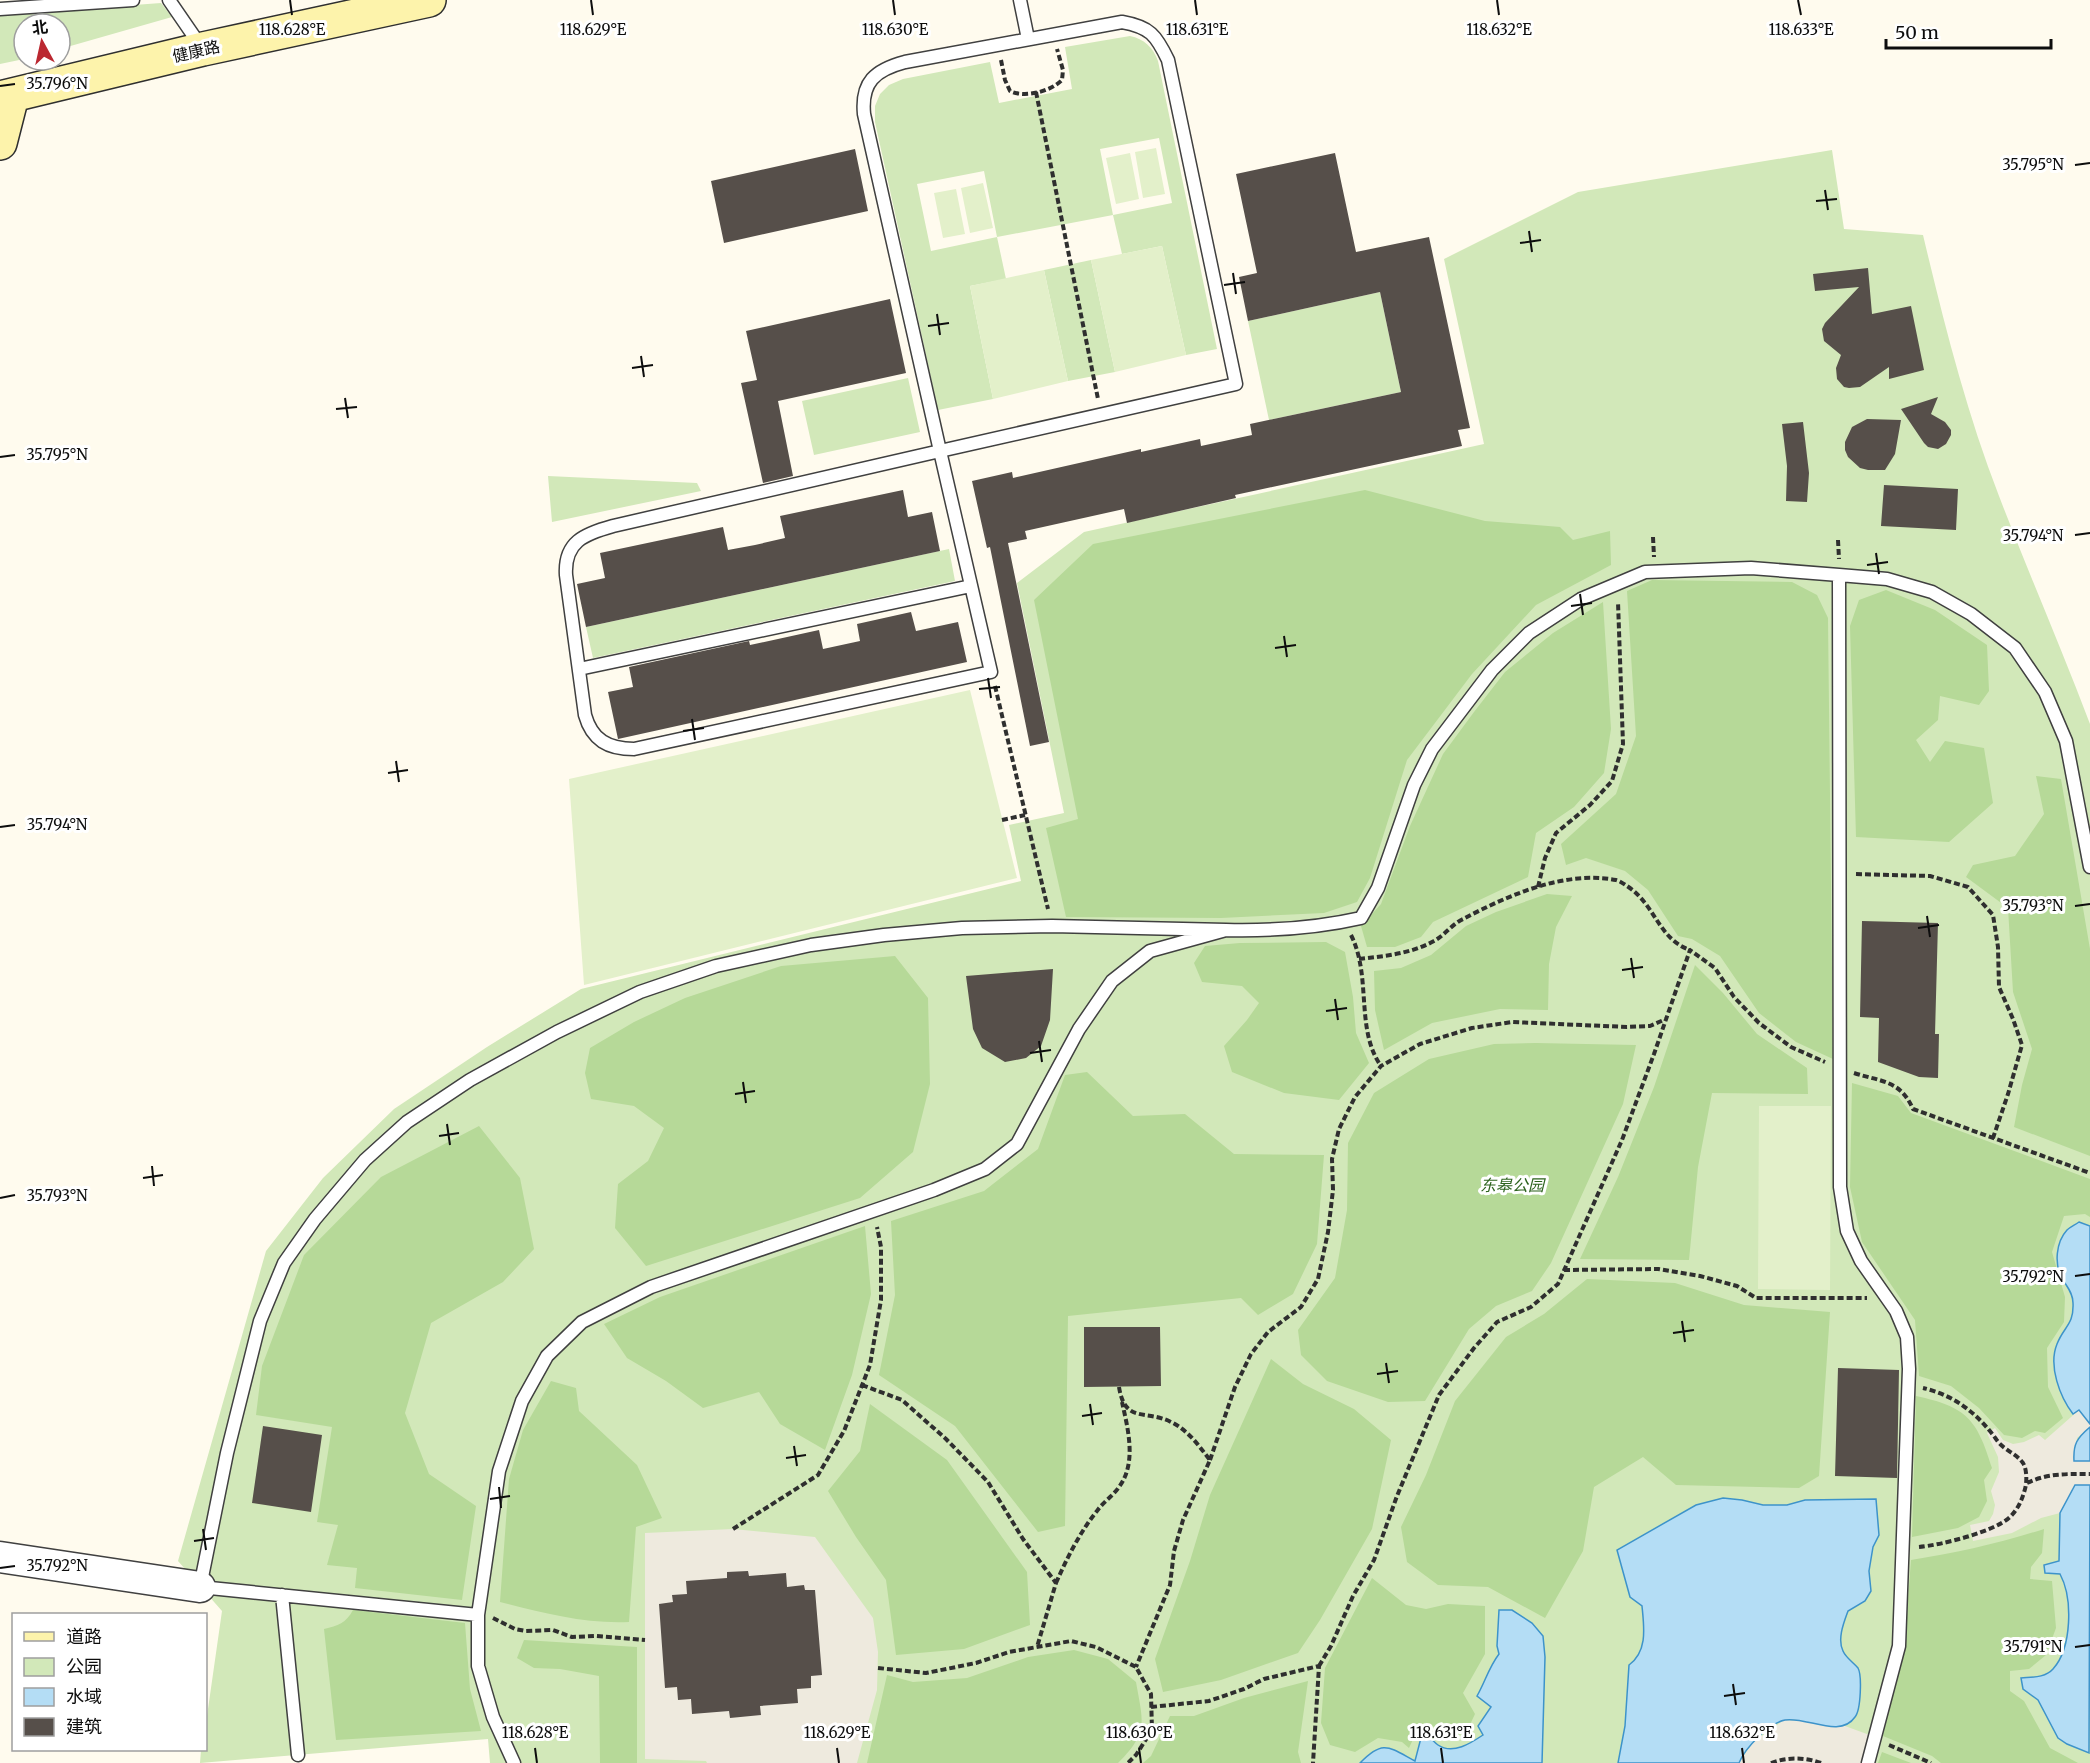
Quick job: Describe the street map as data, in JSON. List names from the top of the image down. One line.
{"streets":{"main road":["健康路"]},"parks":["东皋公园"],"legend":["道路","公园","水域","建筑"],"scale_bar":"50 m","north":"top","coordinates":["118.628°E","118.629°E","118.630°E","118.631°E","118.632°E","118.633°E","35.796°N","35.795°N","35.794°N","35.793°N","35.792°N","35.791°N"]}
